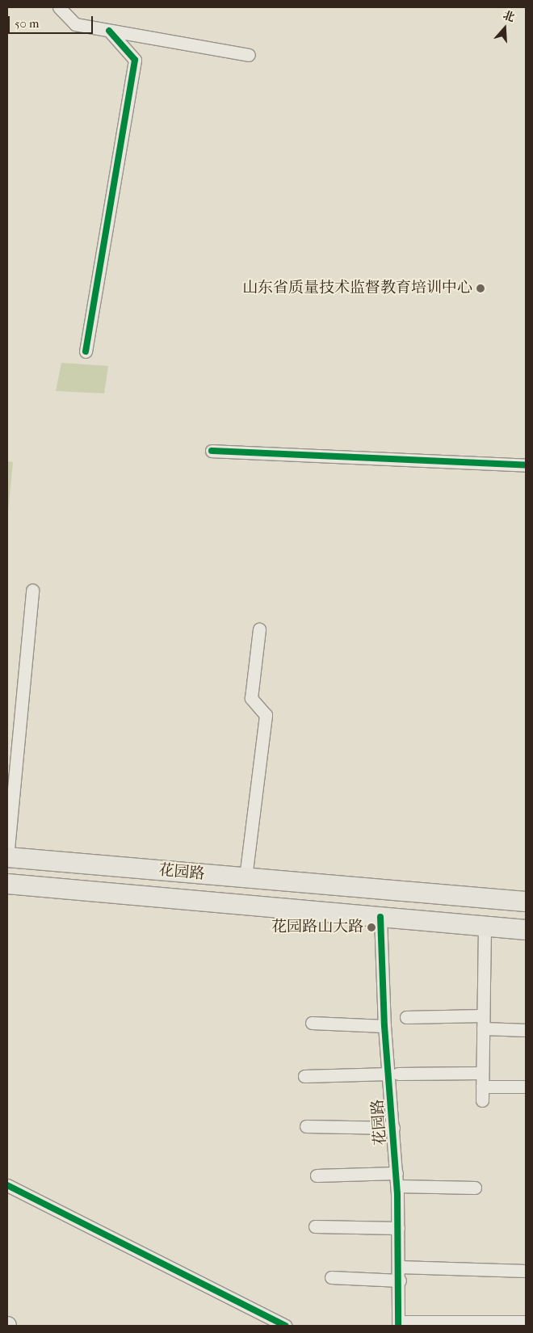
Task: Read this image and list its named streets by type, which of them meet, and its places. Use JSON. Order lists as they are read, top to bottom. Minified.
{"streets":{"main road":["花园路"]},"places":["山东省质量技术监督教育培训中心","花园路山大路"],"scale_bar":"50 m","north":"top"}
